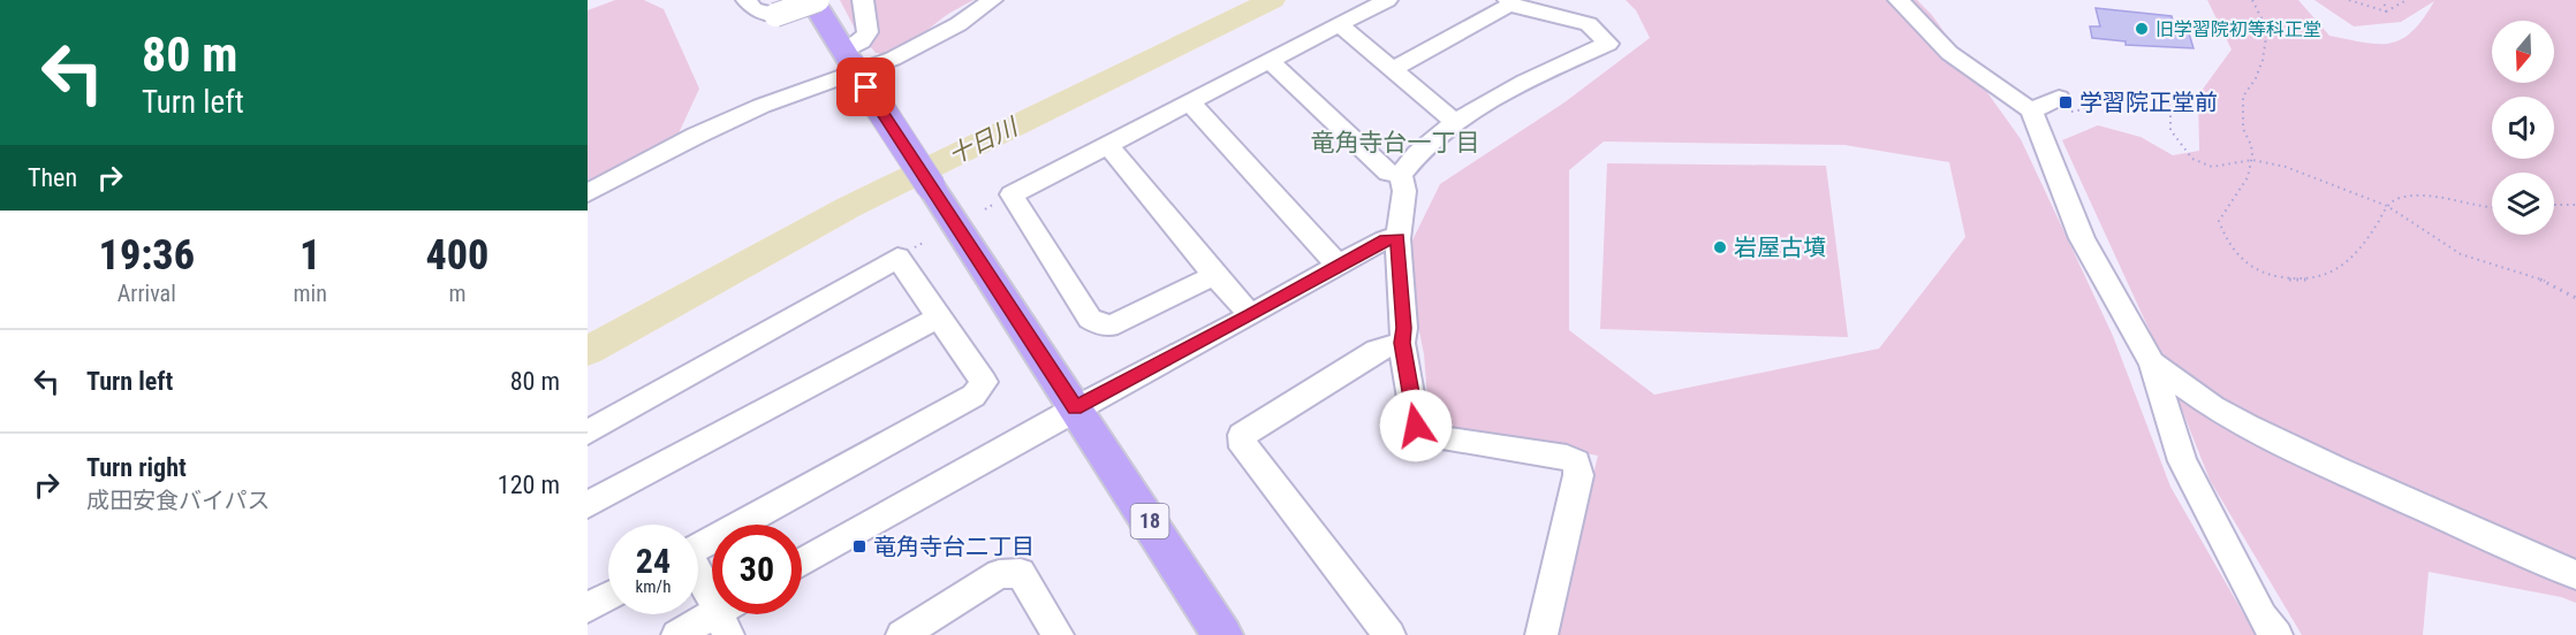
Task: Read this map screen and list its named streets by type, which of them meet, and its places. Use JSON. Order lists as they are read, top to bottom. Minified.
{"streets":{"main road":["18"]},"districts":["竜角寺台一丁目"],"water":["十日川"],"places":{"other":["旧学習院初等科正堂","岩屋古墳"],"transit":["学習院正堂前","竜角寺台二丁目"]},"north":"bottom","page":{"turn":["80 m","Turn left"],"then":"Then","eta":["19:36","Arrival","1","min","400","m"],"list":[{"name":"Turn left","value":"80 m"},{"name":"Turn right","note":"成田安食バイパス","value":"120 m"}],"speed":"24 km/h","limit":"30"}}
